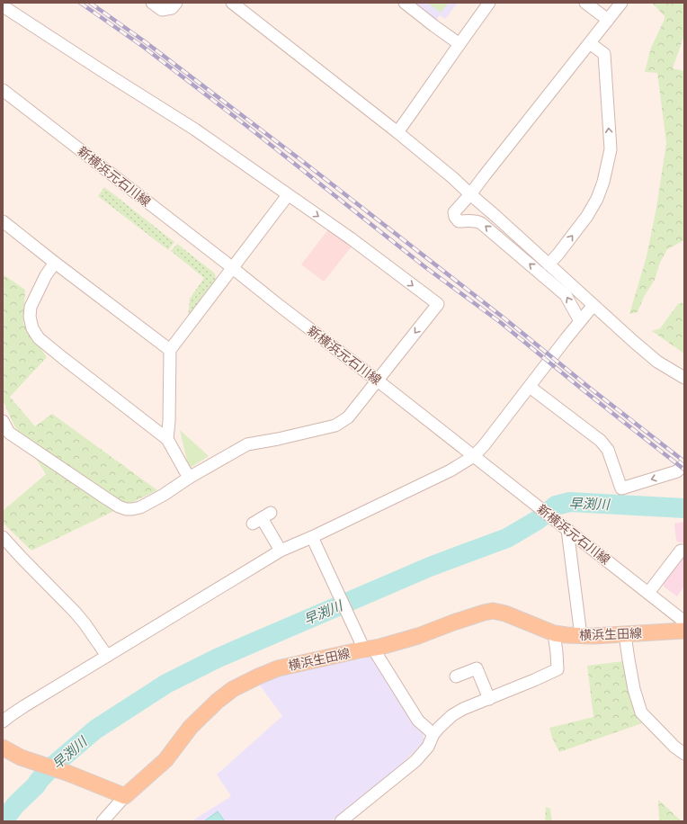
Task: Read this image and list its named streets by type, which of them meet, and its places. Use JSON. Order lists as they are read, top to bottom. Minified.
{"streets":{"main road":["横浜生田線"],"street":["新横浜元石川線"]},"water":["早渕川"]}
